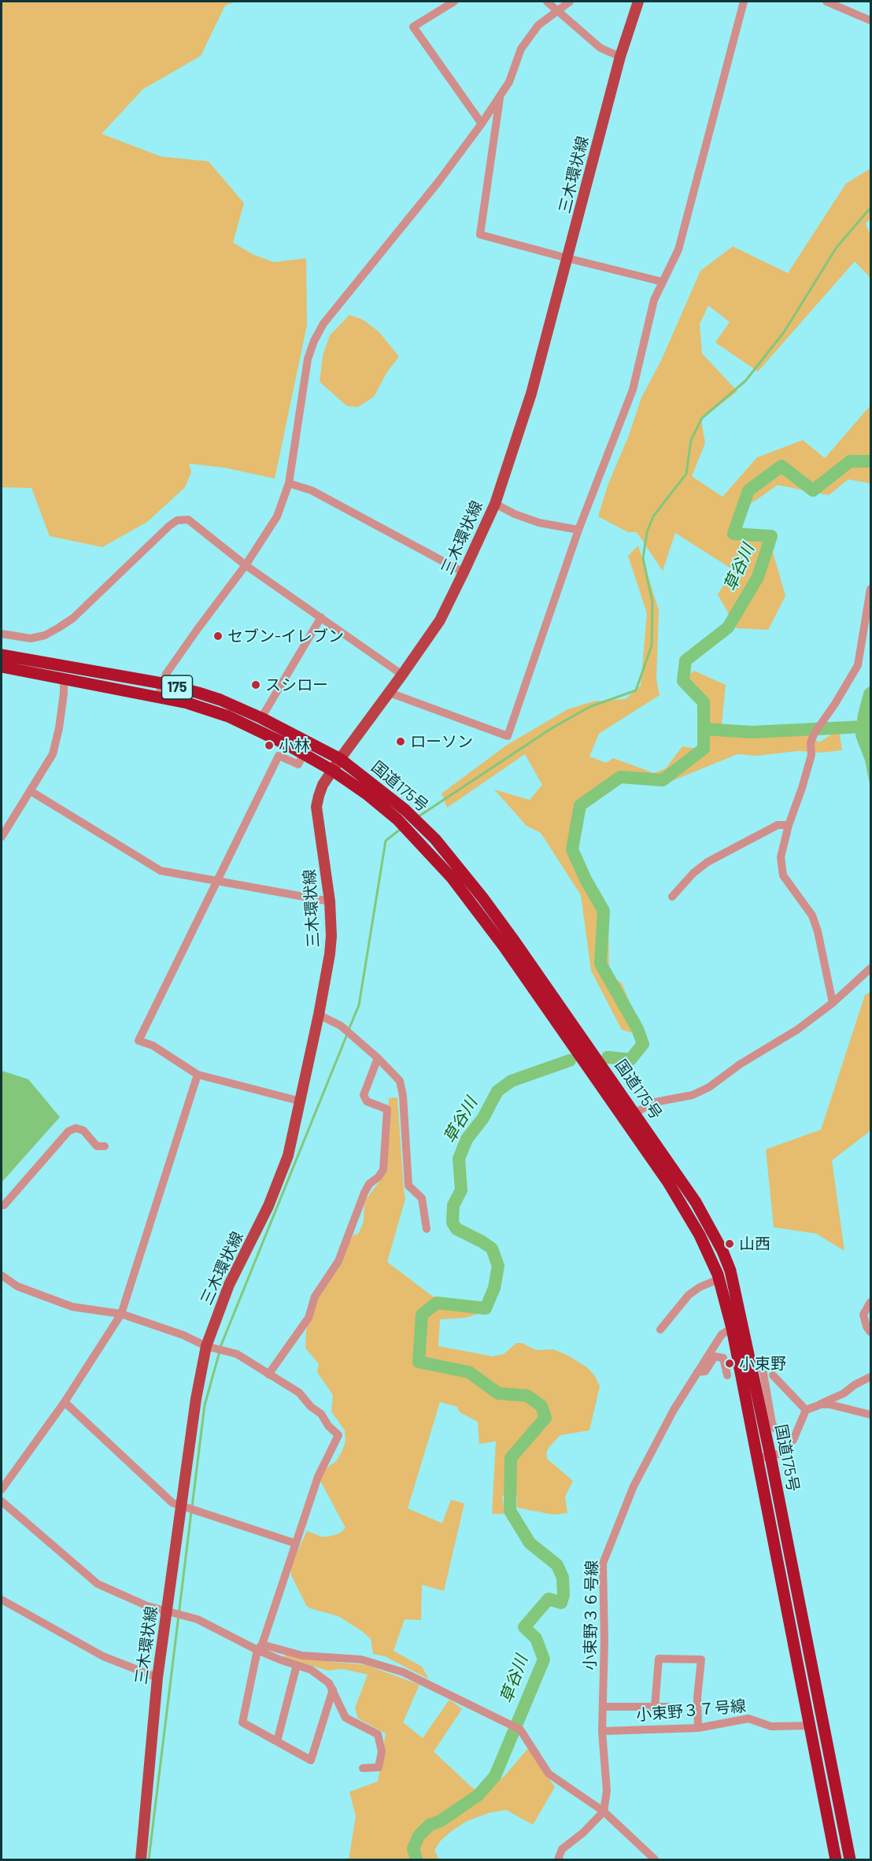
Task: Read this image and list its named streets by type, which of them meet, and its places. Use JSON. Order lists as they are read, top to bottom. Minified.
{"streets":{"highway":["175","国道175号"],"main road":["三木環状線"],"street":["小束野３６号線","小束野３７号線"]},"crossings":[["三木環状線","国道175号"],["国道175号","小束野３６号線"],["国道175号","小束野３７号線"],["小束野３６号線","小束野３７号線"]],"water":["草谷川"],"places":["セブン-イレブン","スシロー","ローソン","小林","山西","小束野"]}
